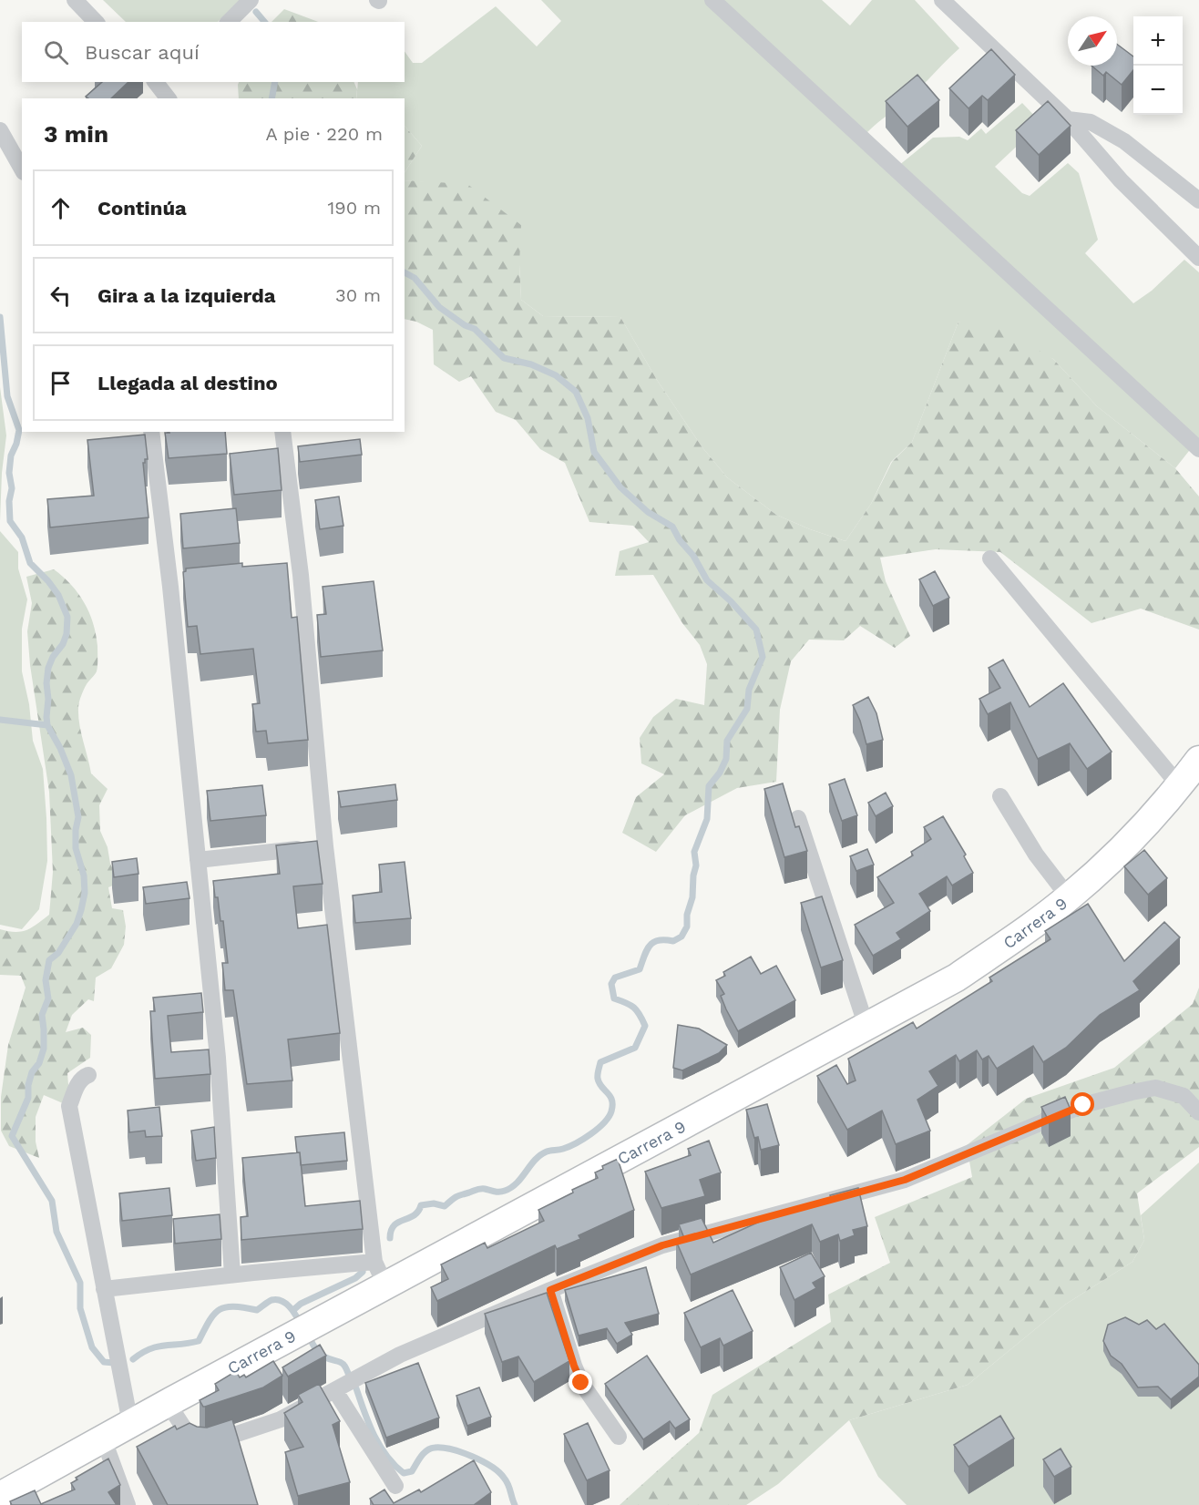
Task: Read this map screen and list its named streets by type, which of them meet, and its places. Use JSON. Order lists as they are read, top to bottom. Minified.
{"streets":{"highway":["Carrera 9"]},"north":"top right","page":{"map_buttons":["+","−"],"search":"Buscar aquí","heading":["3 min","A pie · 220 m"],"list":[["Continúa","190 m"],["Gira a la izquierda","30 m"],"Llegada al destino"]}}
